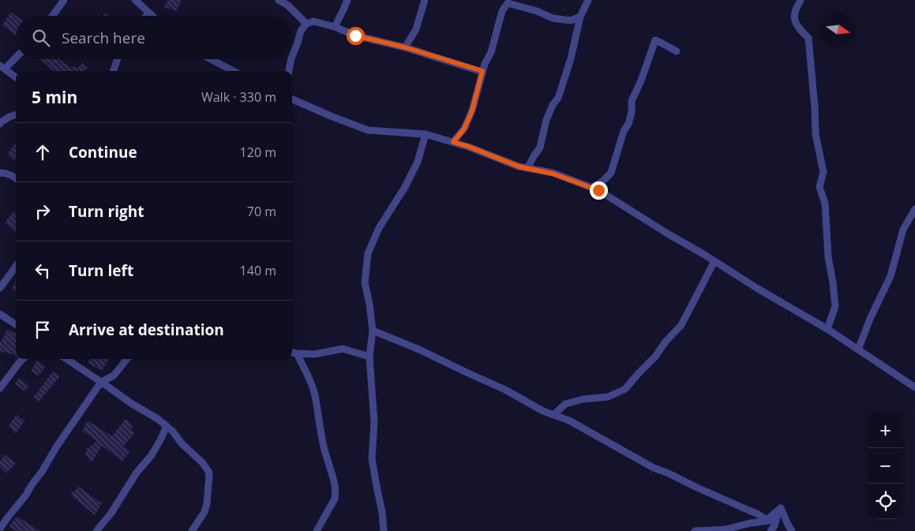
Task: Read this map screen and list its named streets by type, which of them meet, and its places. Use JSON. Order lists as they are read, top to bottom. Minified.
{"north":"right","page":{"search":"Search here","heading":["5 min","Walk · 330 m"],"list":[["Continue","120 m"],["Turn right","70 m"],["Turn left","140 m"],"Arrive at destination"],"map_buttons":["+","−"]}}
